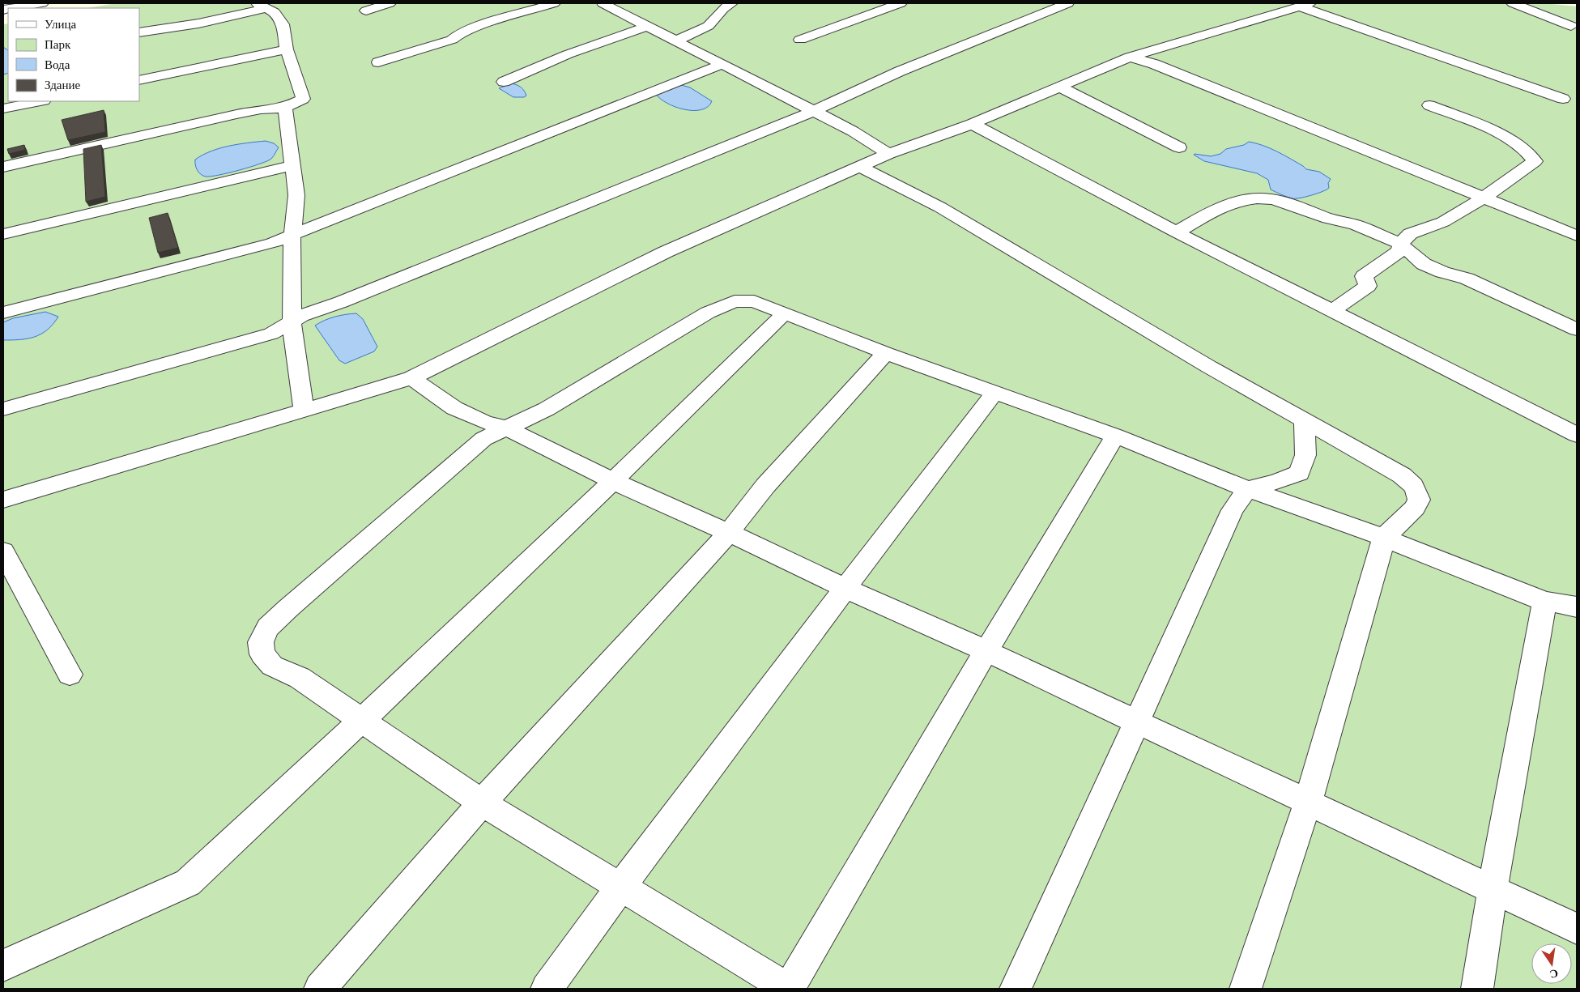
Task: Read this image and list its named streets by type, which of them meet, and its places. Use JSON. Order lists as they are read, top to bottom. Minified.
{"legend":["Улица","Парк","Вода","Здание"],"north":"bottom"}
